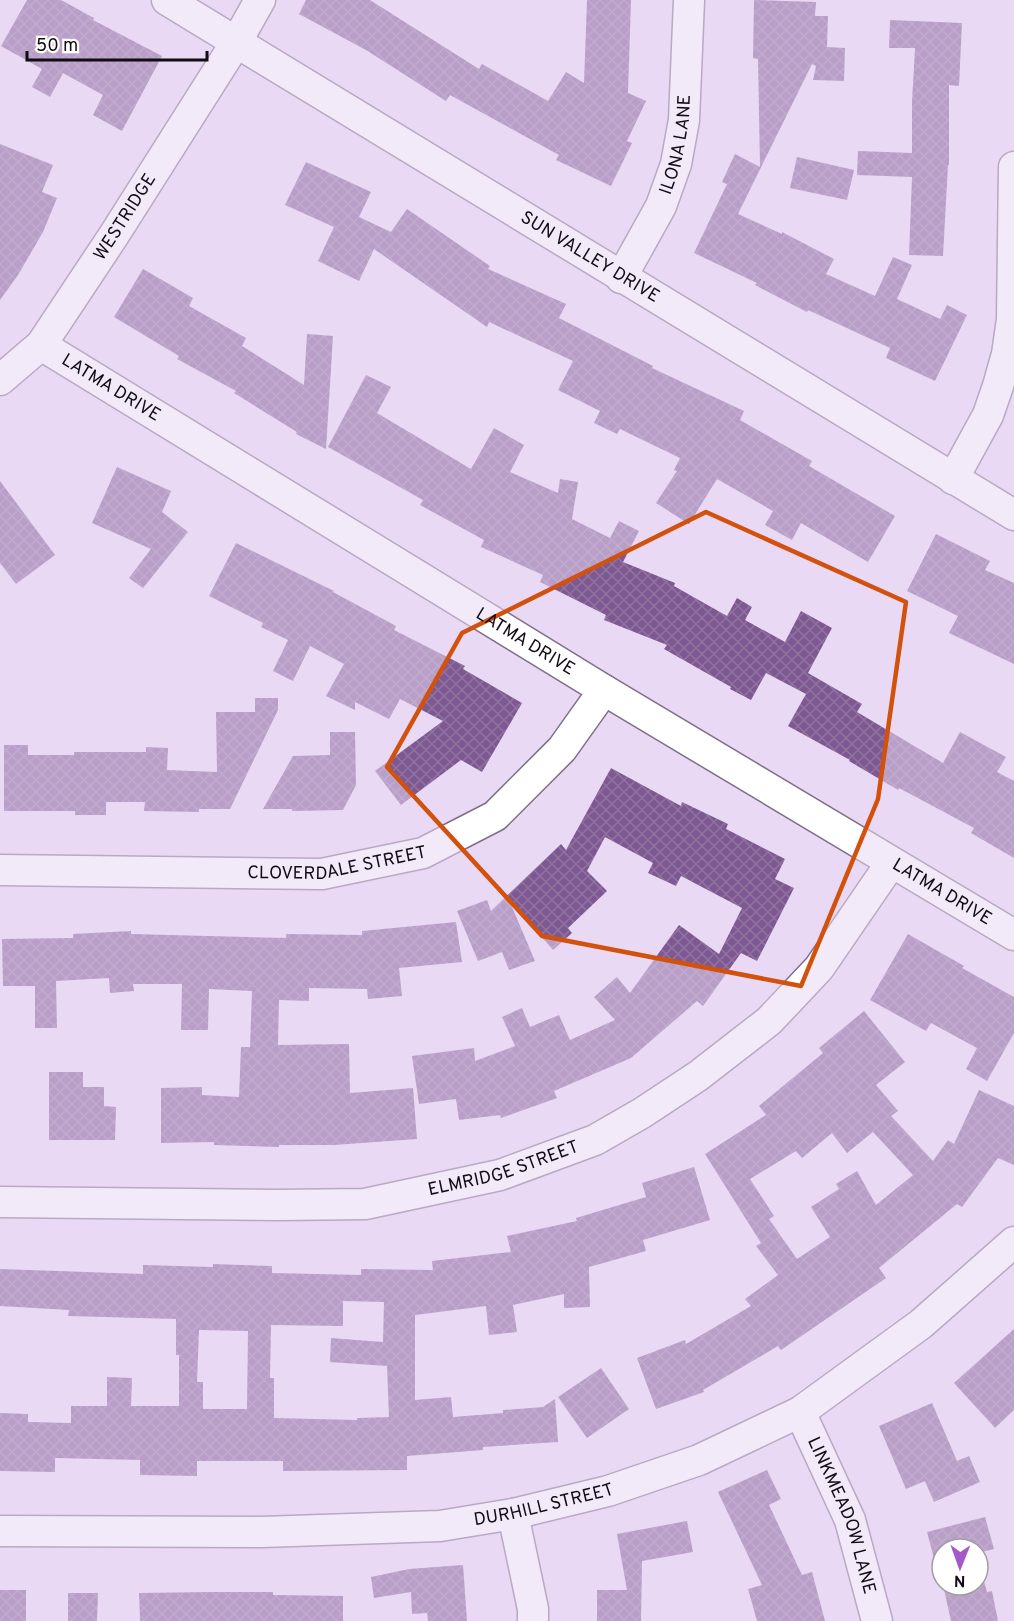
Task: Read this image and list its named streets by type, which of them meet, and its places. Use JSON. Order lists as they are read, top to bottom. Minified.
{"streets":{"street":["ILONA LANE","WESTRIDGE","SUN VALLEY DRIVE","LATMA DRIVE","CLOVERDALE STREET","ELMRIDGE STREET","DURHILL STREET","LINKMEADOW LANE"]},"crossings":[["ILONA LANE","SUN VALLEY DRIVE"],["WESTRIDGE","SUN VALLEY DRIVE"],["WESTRIDGE","LATMA DRIVE"],["LATMA DRIVE","CLOVERDALE STREET"],["LATMA DRIVE","ELMRIDGE STREET"],["DURHILL STREET","LINKMEADOW LANE"]],"scale_bar":"50 m","north":"bottom"}
